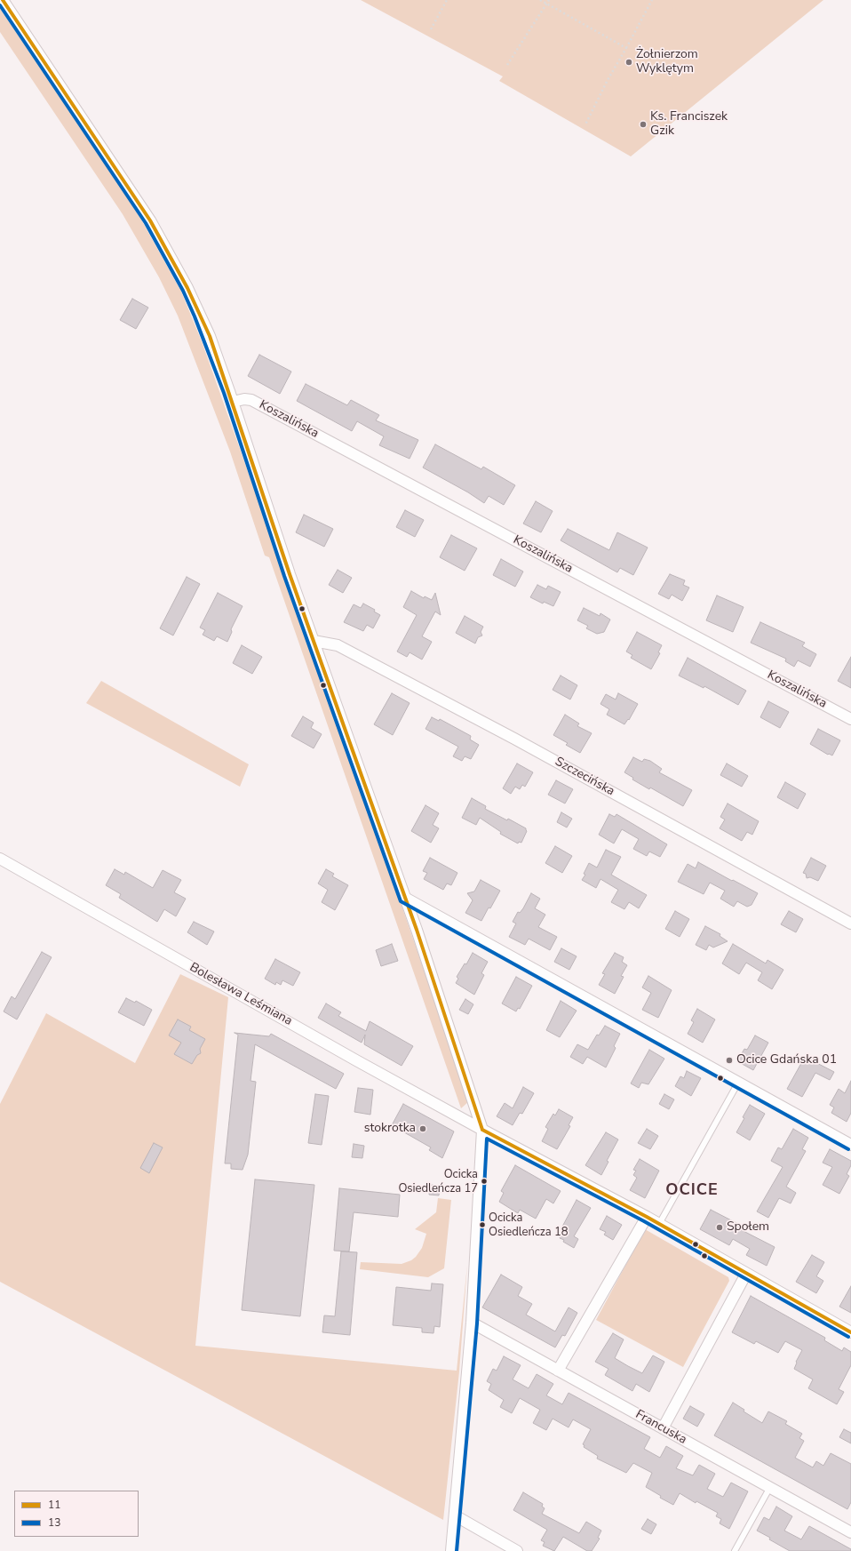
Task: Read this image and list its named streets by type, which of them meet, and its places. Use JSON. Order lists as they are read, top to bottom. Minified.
{"streets":{"street":["Koszalińska","Szczecińska","Bolesława Leśmiana","Francuska"]},"districts":["OCICE"],"places":["Żołnierzom Wyklętym","Ks. Franciszek Gzik","Ocice Gdańska 01","stokrotka","Ocicka Osiedleńcza 17","Ocicka Osiedleńcza 18","Społem"],"lines":["transit line 11","transit line 13"],"legend":["11","13"]}
